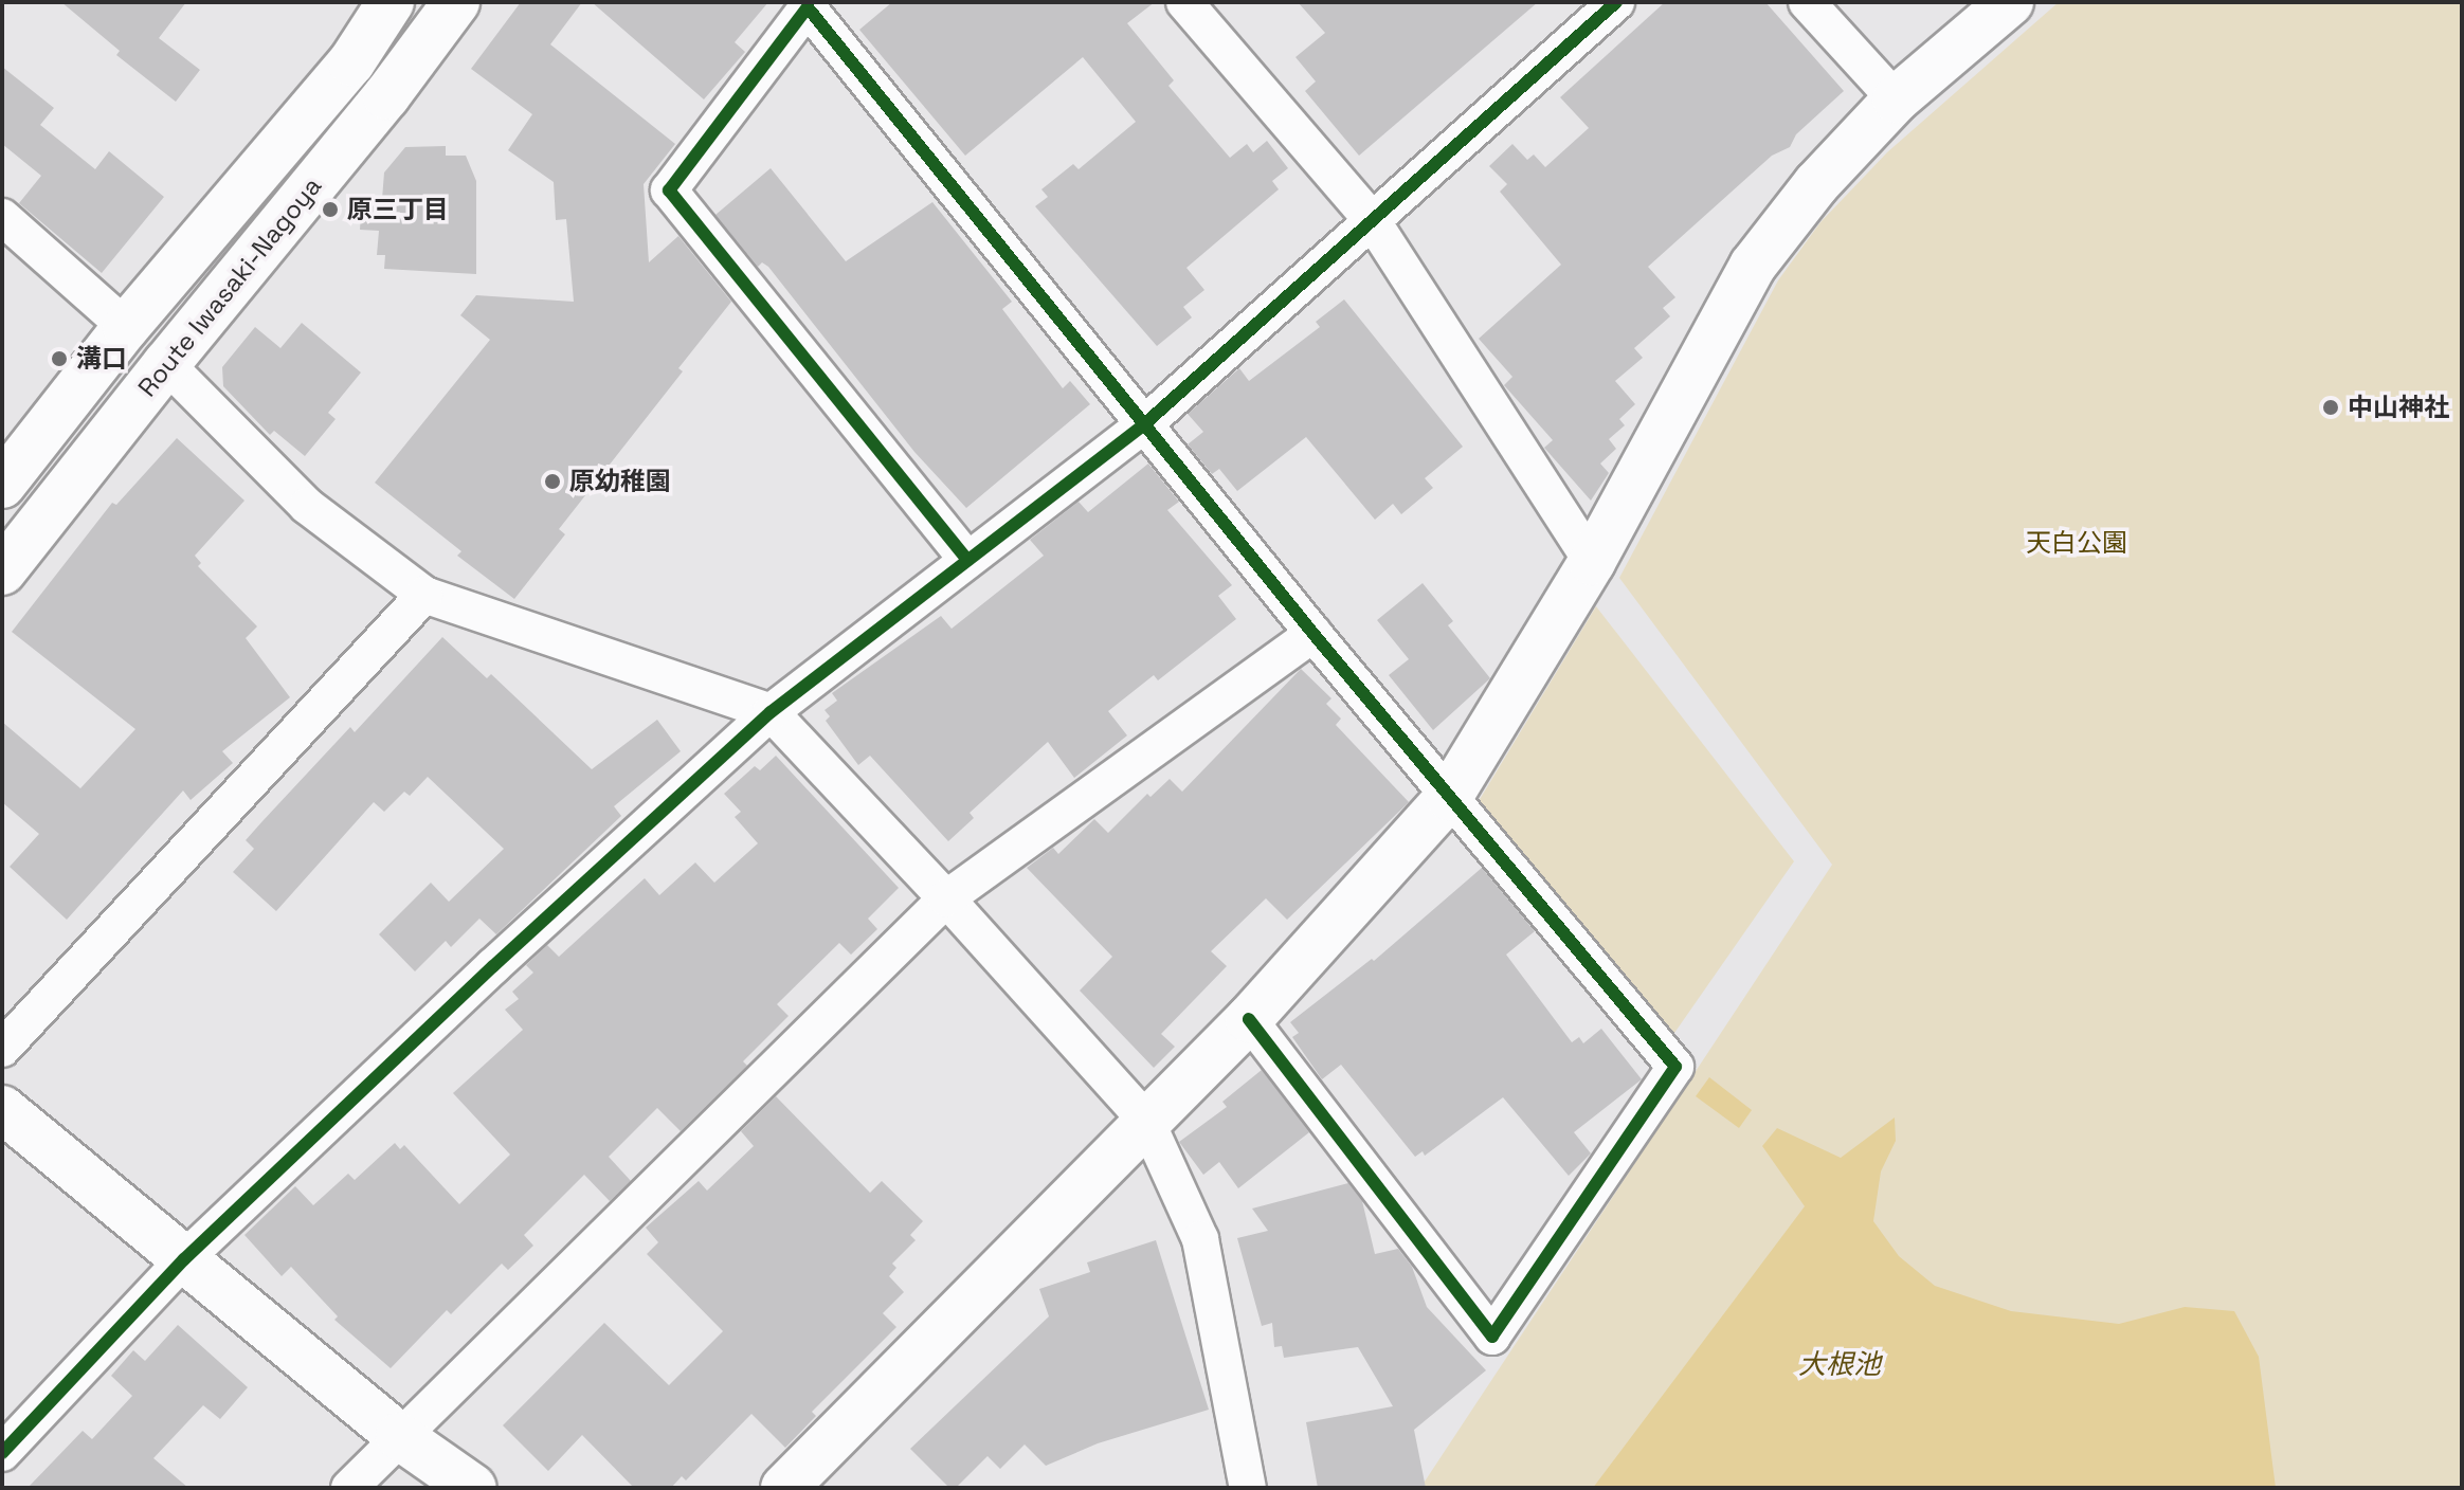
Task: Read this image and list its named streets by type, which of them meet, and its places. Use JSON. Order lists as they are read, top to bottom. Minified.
{"streets":{"street":["Route Iwasaki-Nagoya"]},"water":["大根池"],"parks":["天白公園"],"places":["原三丁目","溝口","中山神社","原幼稚園"]}
